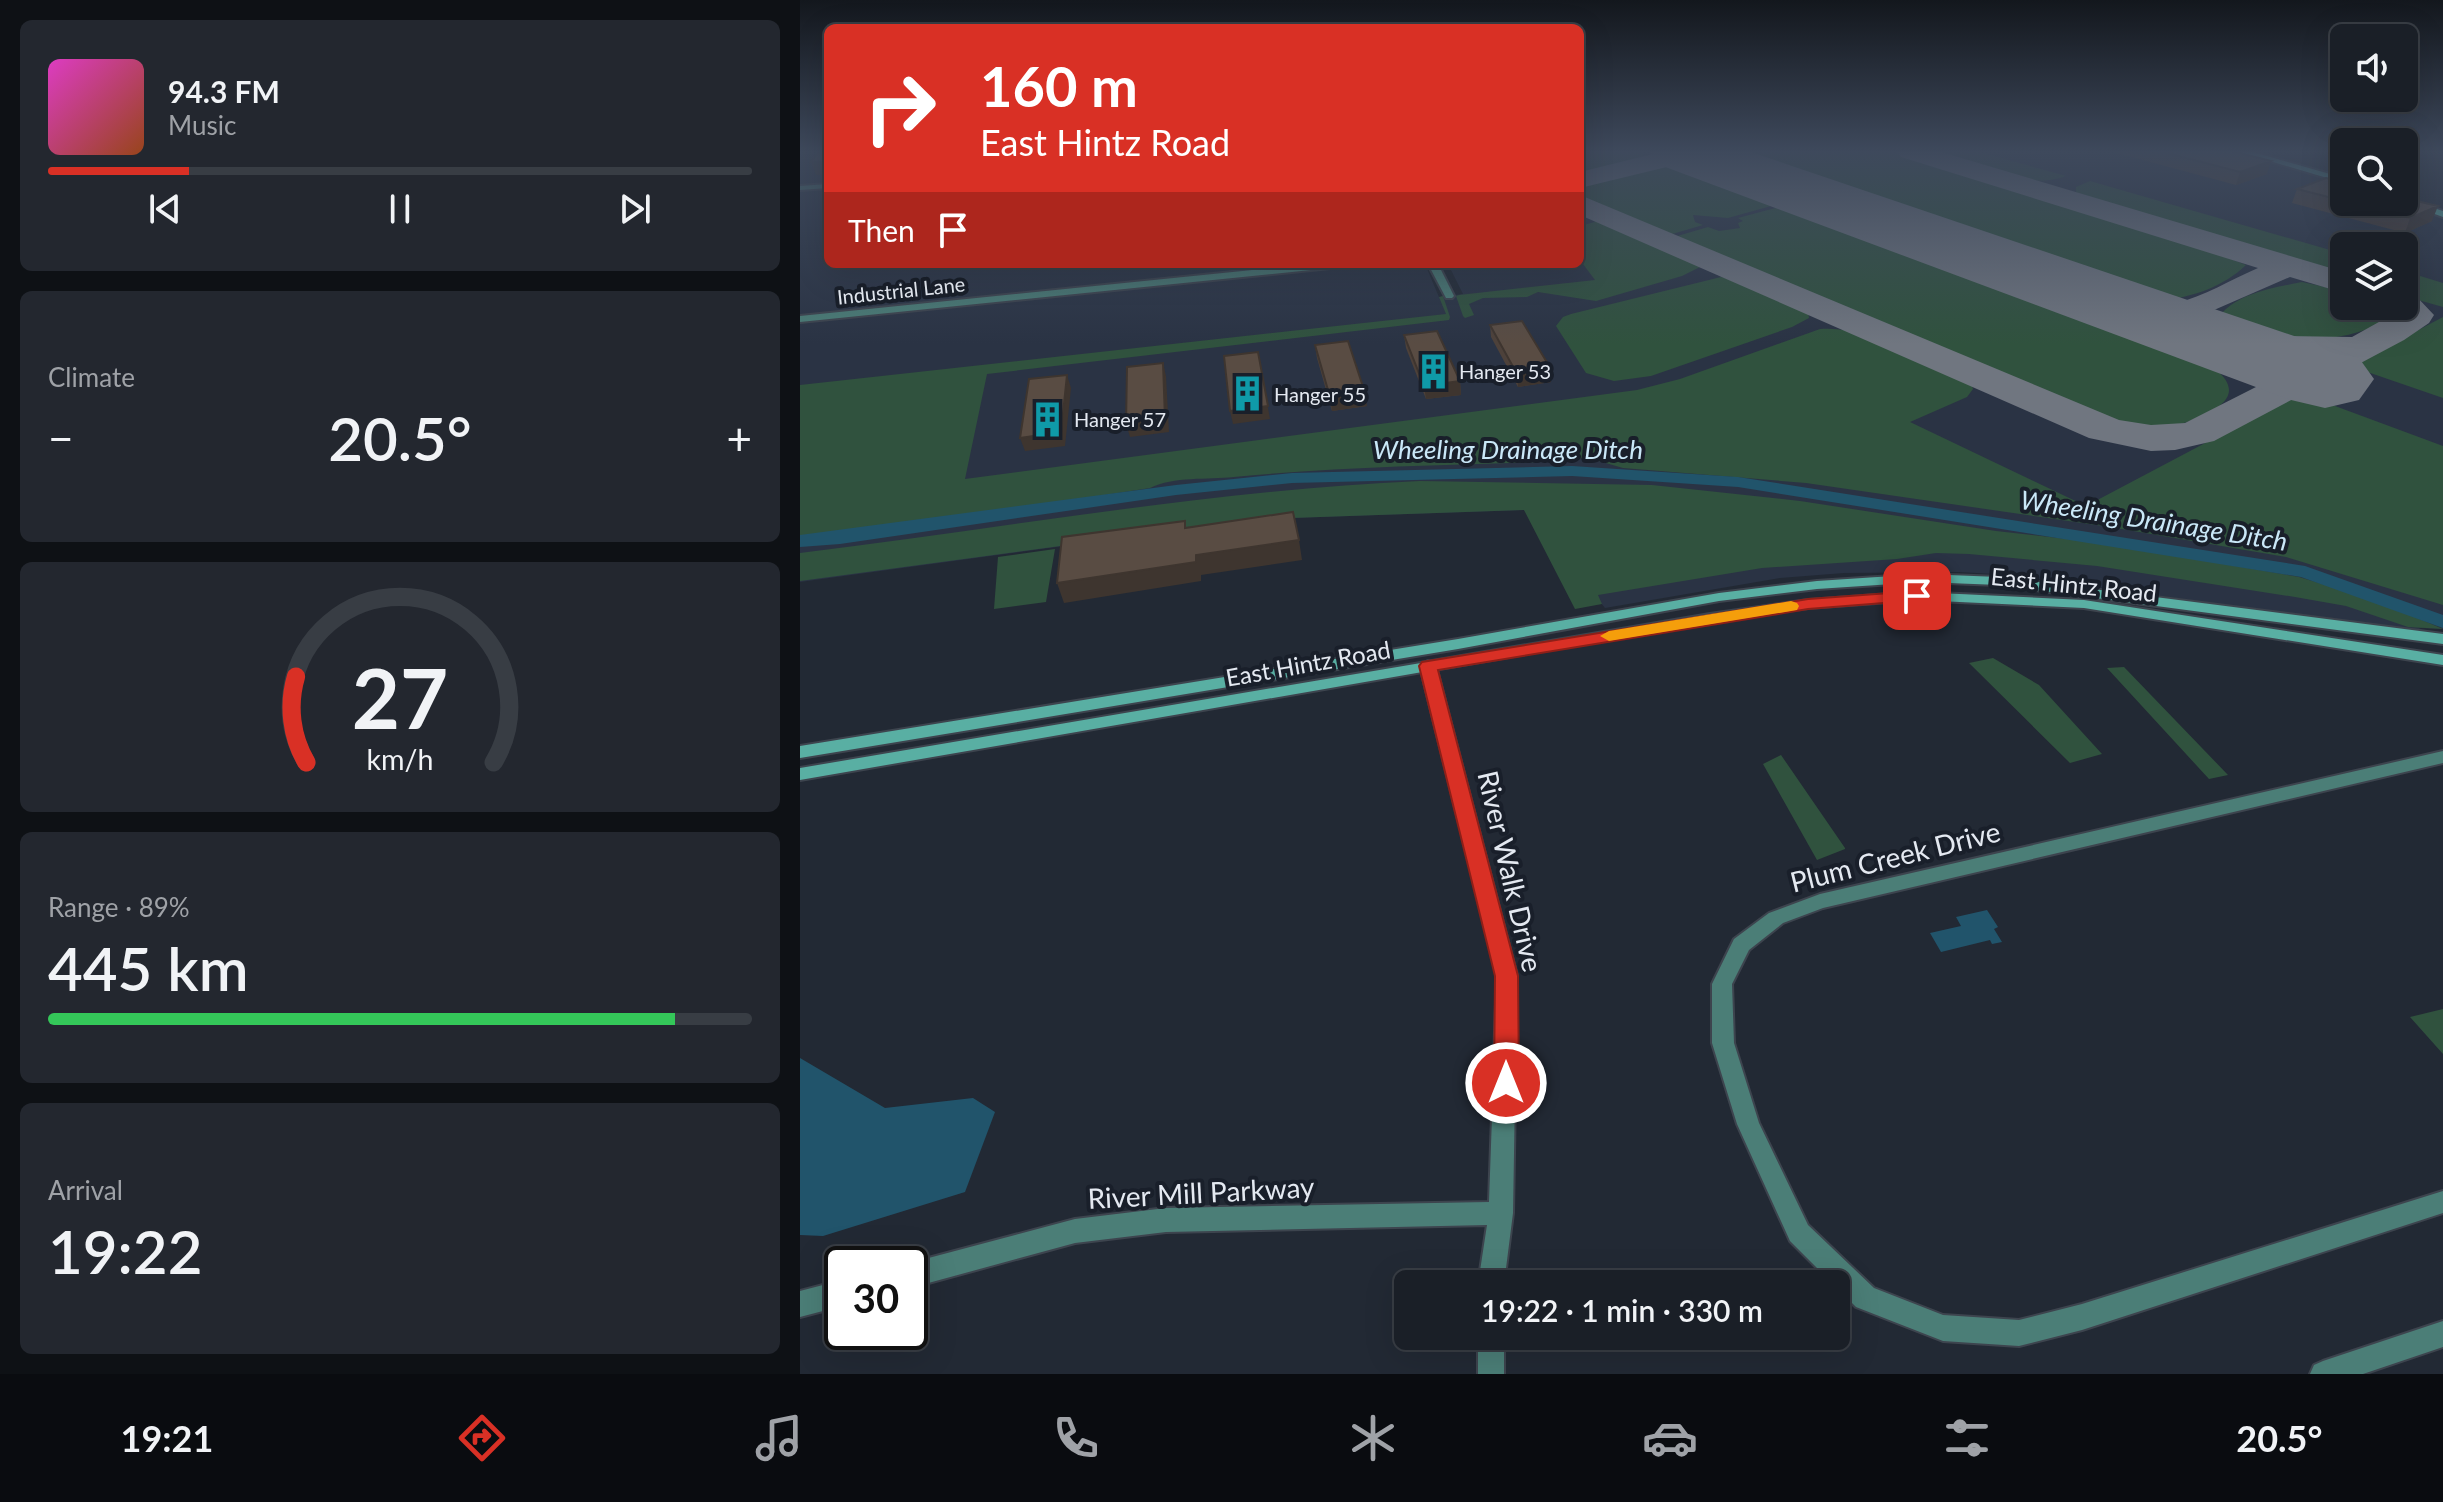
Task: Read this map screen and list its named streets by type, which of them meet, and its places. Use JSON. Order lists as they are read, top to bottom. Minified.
{"streets":{"main road":["East Hintz Road"],"street":["Industrial Lane","Plum Creek Drive","River Walk Drive","River Mill Parkway"]},"crossings":[["East Hintz Road","River Walk Drive"],["River Walk Drive","River Mill Parkway"]],"water":["Wheeling Drainage Ditch"],"places":{"building":["Hanger 53","Hanger 55","Hanger 57"]},"page":{"turn":["160 m","East Hintz Road"],"song":["94.3 FM","Music"],"then":"Then","tile":["Climate",["Range · 89%","445 km"],["Arrival","19:22"]],"heat":["−","20.5°","+"],"limit":"30","trip":"19:22 · 1 min · 330 m","tabs":["19:21","20.5°"],"gauge":["27","km/h"]}}
